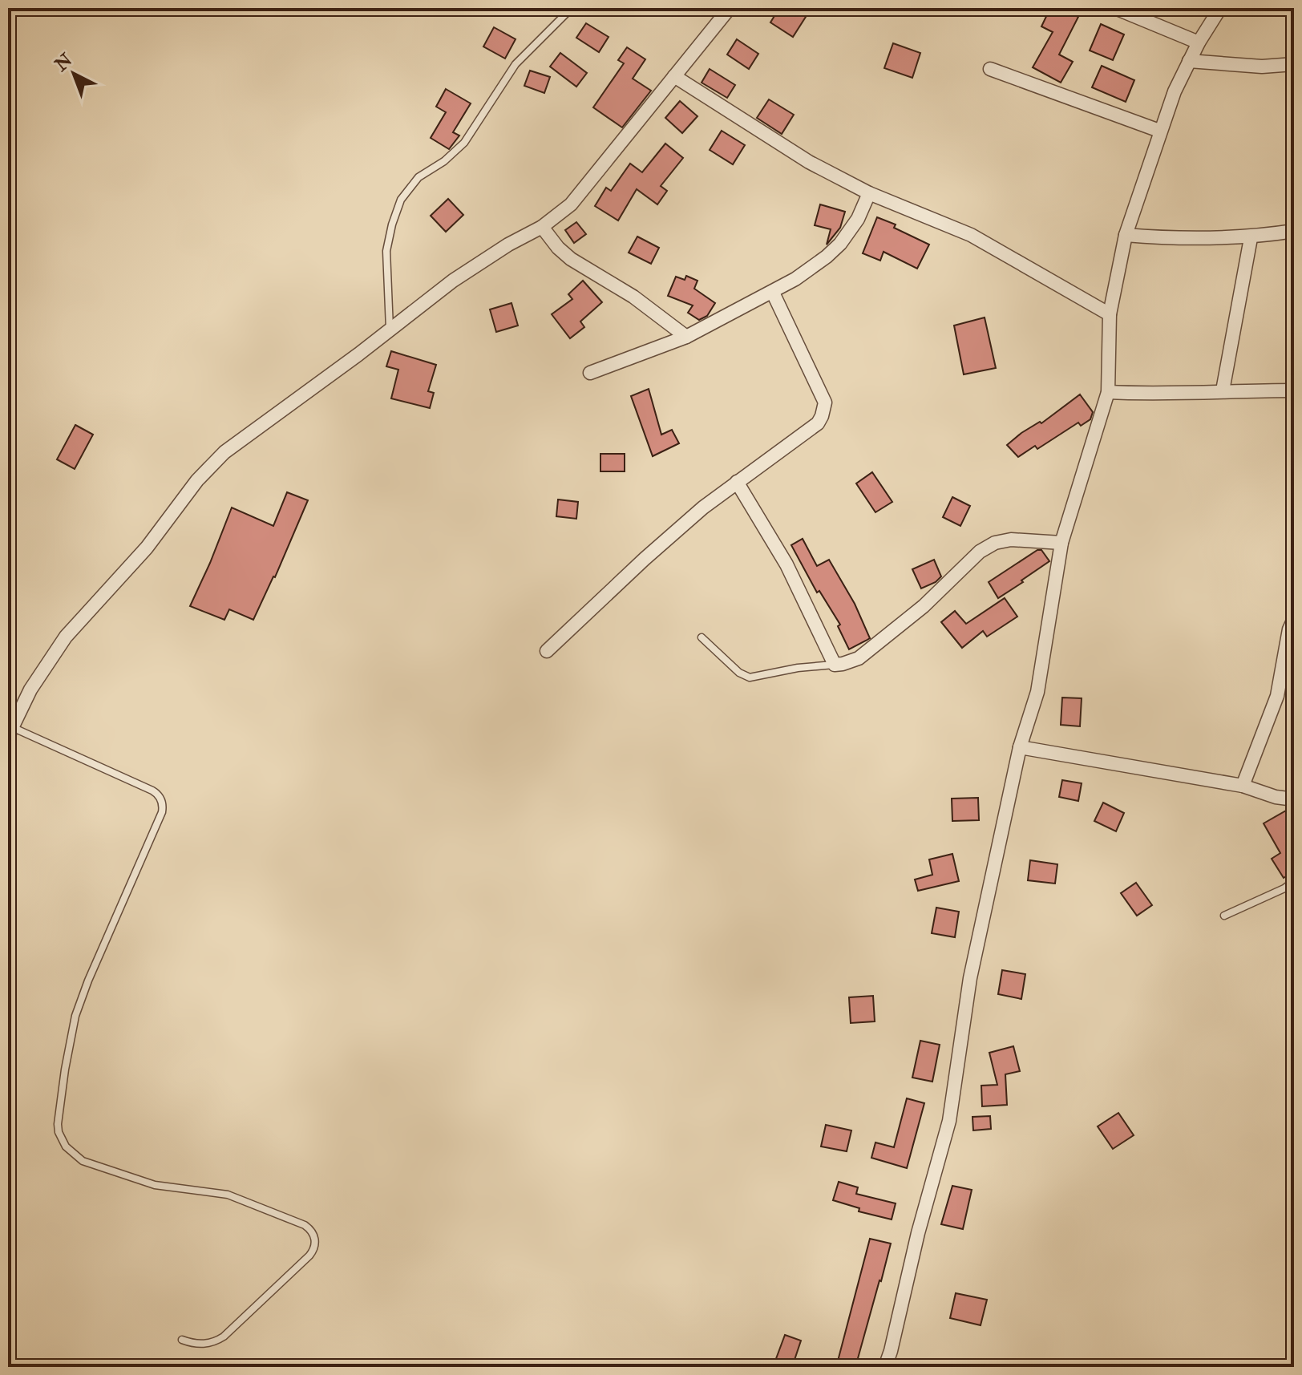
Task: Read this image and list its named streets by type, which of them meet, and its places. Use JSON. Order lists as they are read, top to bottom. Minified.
{"north":"top left"}
